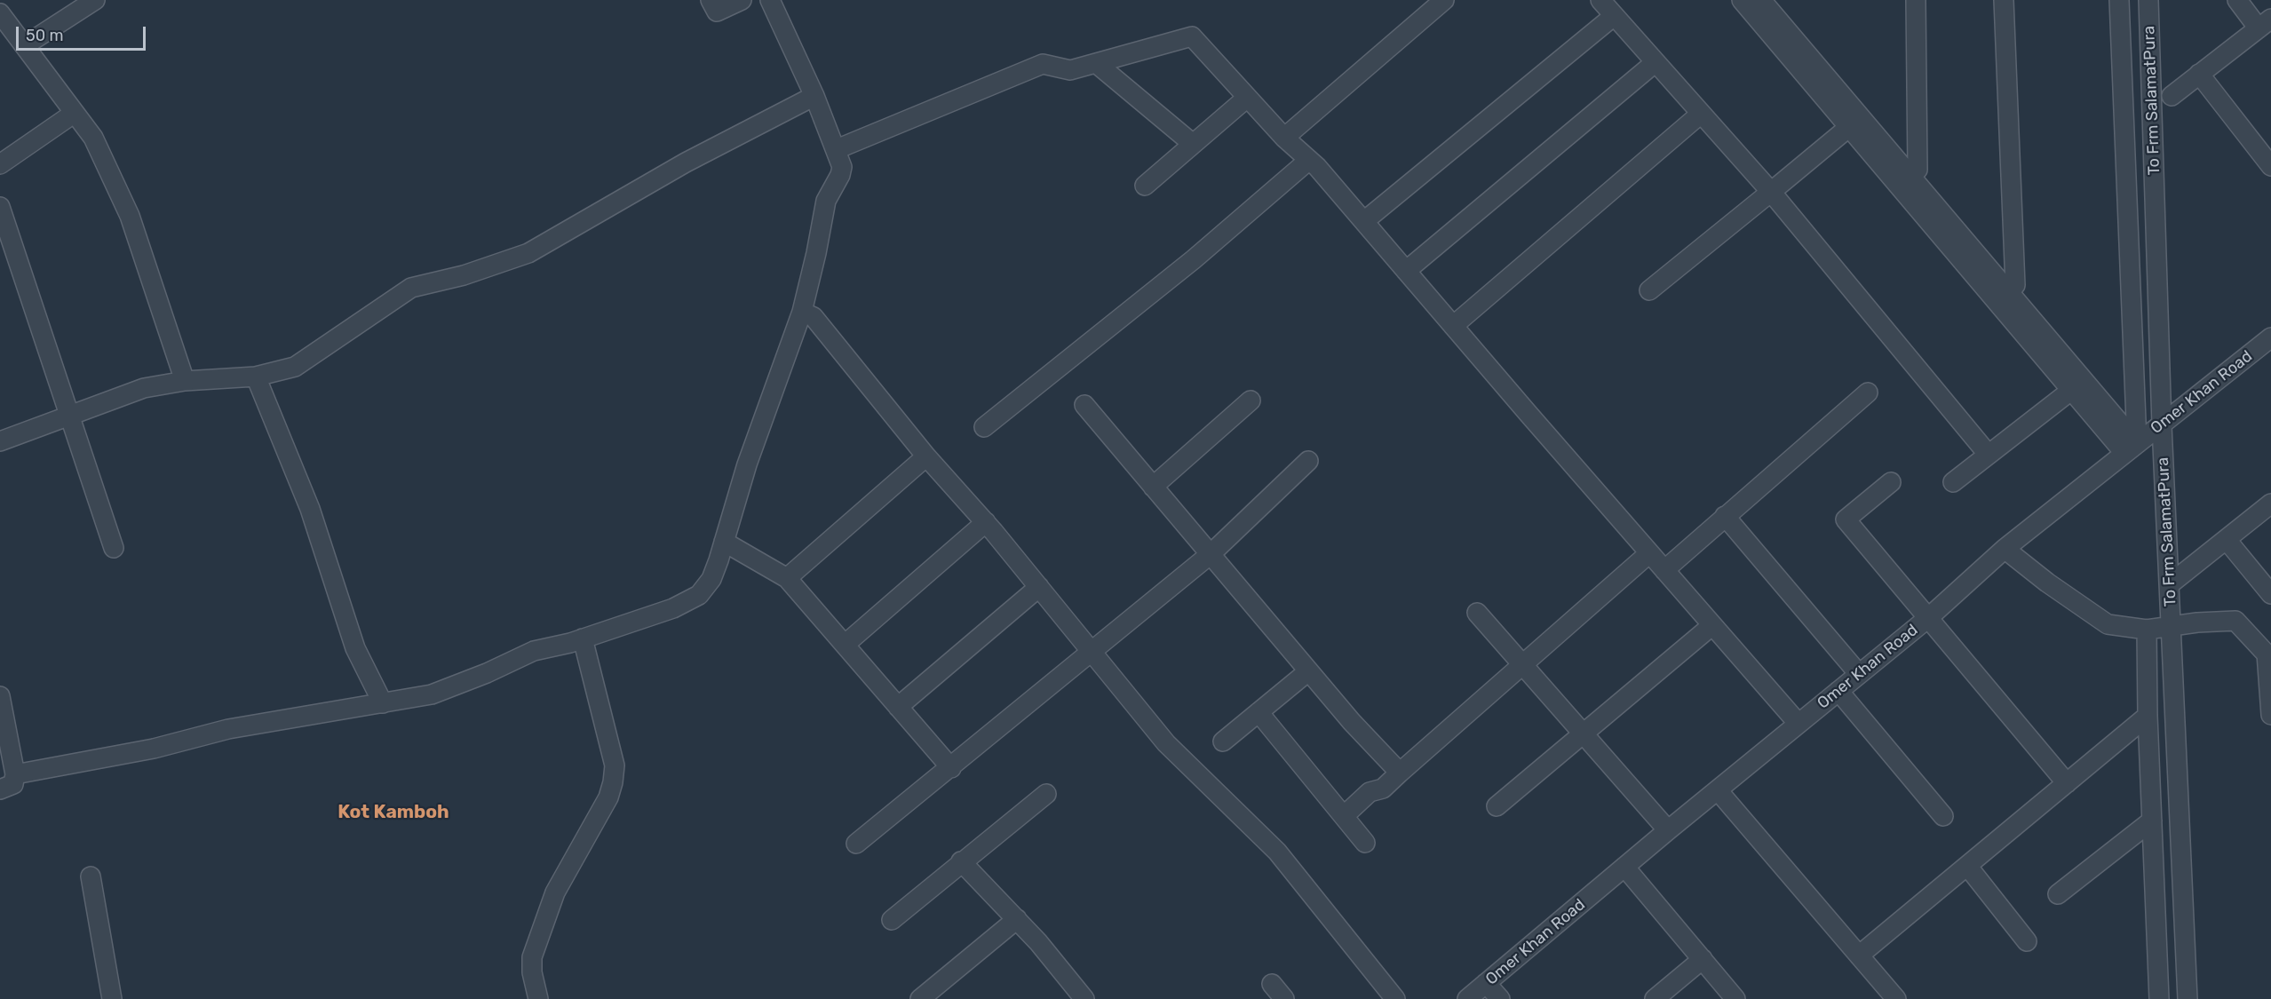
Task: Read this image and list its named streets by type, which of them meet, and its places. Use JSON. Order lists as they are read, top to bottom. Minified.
{"streets":{"street":["To Frm SalamatPura","Omer Khan Road"]},"crossings":[["To Frm SalamatPura","Omer Khan Road"]],"districts":["Kot Kamboh"],"scale_bar":"50 m"}
